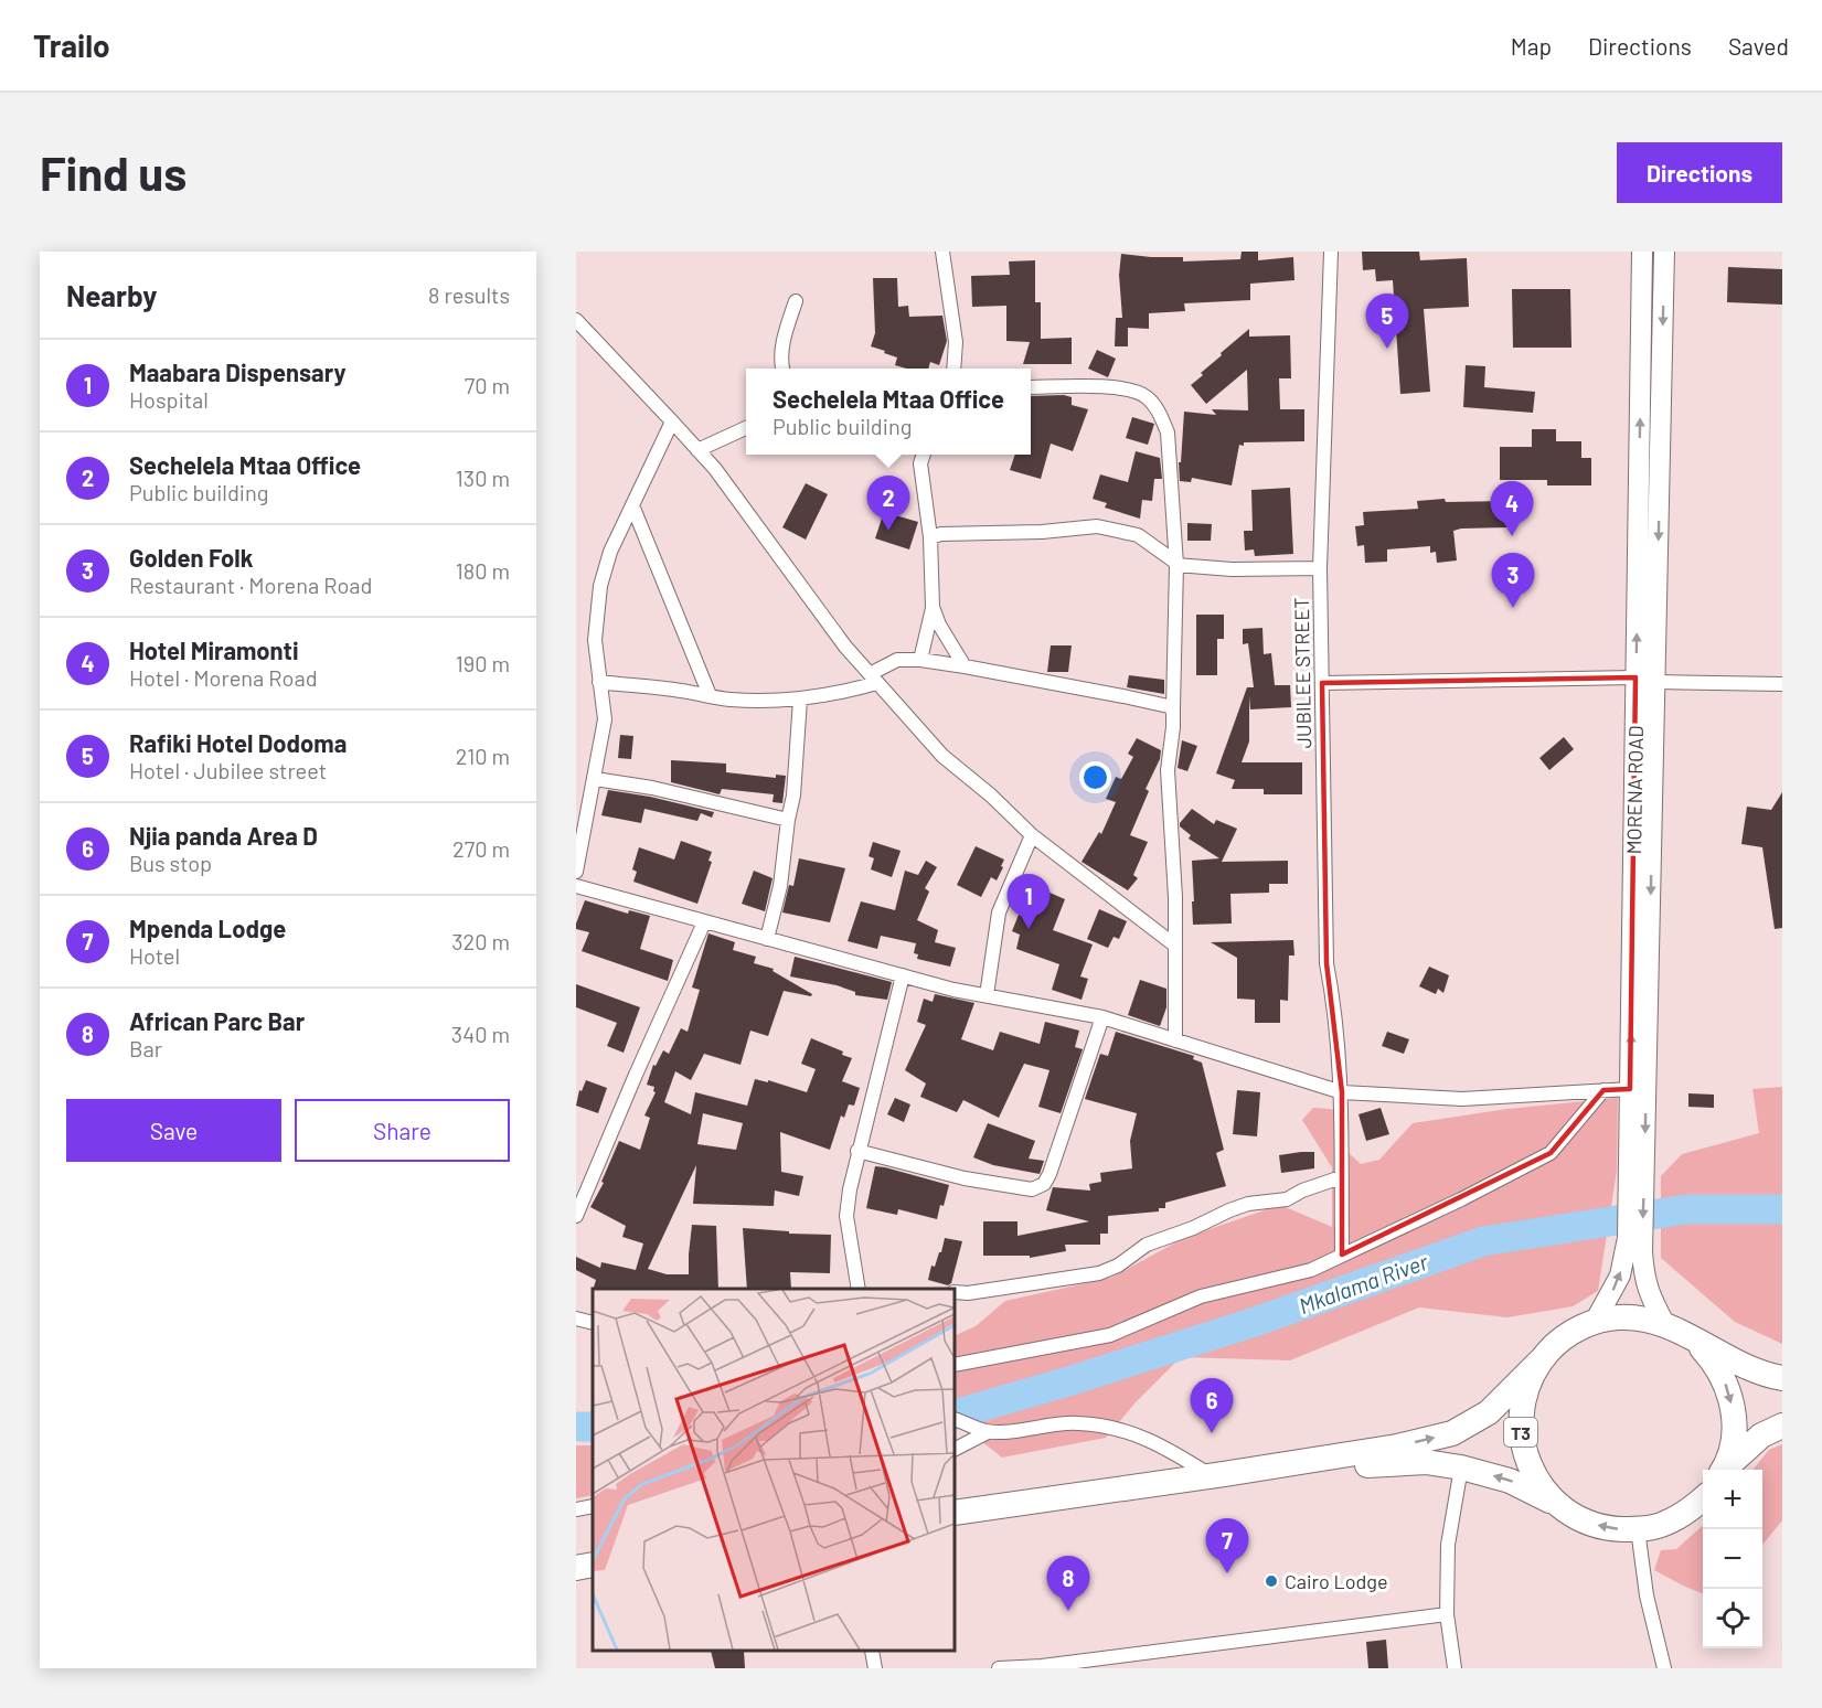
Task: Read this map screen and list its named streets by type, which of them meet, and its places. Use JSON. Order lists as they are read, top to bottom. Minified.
{"streets":{"highway":["T3"],"main road":["MORENA ROAD"],"street":["JUBILEE STREET"]},"crossings":[["MORENA ROAD","T3"]],"water":["Mkalama River"],"places":["Cairo Lodge"],"page":{"header":"Trailo","nav":["Map","Directions","Saved"],"buttons":["Directions",["Save","Share"]],"title":"Find us","heading":["Nearby","8 results"],"pins":["5","2","4","3","1","6","7","8"],"list":[{"mark":"1","name":"Maabara Dispensary","note":"Hospital","value":"70 m"},{"mark":"2","name":"Sechelela Mtaa Office","note":"Public building","value":"130 m"},{"mark":"3","name":"Golden Folk","note":"Restaurant · Morena Road","value":"180 m"},{"mark":"4","name":"Hotel Miramonti","note":"Hotel · Morena Road","value":"190 m"},{"mark":"5","name":"Rafiki Hotel Dodoma","note":"Hotel · Jubilee street","value":"210 m"},{"mark":"6","name":"Njia panda Area D","note":"Bus stop","value":"270 m"},{"mark":"7","name":"Mpenda Lodge","note":"Hotel","value":"320 m"},{"mark":"8","name":"African Parc Bar","note":"Bar","value":"340 m"}],"popup":["Sechelela Mtaa Office","Public building"],"map_buttons":["+","−"]}}
